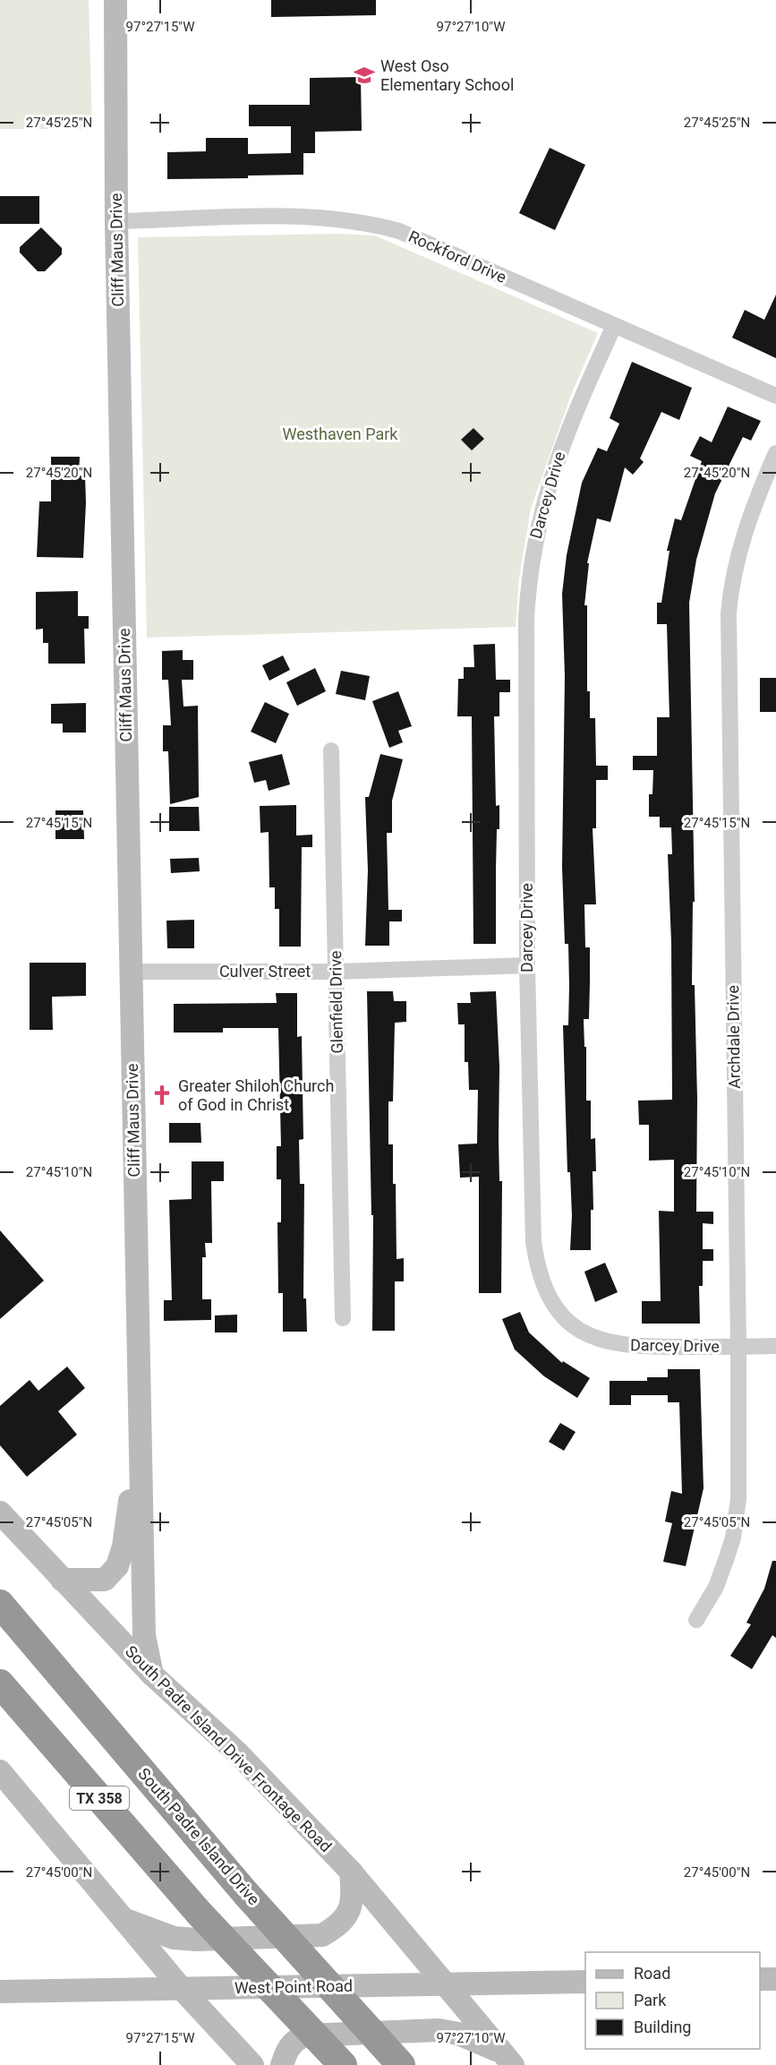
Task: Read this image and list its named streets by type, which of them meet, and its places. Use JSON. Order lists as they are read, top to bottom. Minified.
{"streets":{"highway":["TX 358","South Padre Island Drive"],"street":["Cliff Maus Drive","Rockford Drive","Darcey Drive","Culver Street","Glenfield Drive","Archdale Drive","South Padre Island Drive Frontage Road","West Point Road"]},"crossings":[["Cliff Maus Drive","Rockford Drive"],["Cliff Maus Drive","Culver Street"],["Cliff Maus Drive","South Padre Island Drive Frontage Road"],["Rockford Drive","Darcey Drive"],["Darcey Drive","Culver Street"],["Darcey Drive","Archdale Drive"],["Culver Street","Glenfield Drive"],["South Padre Island Drive Frontage Road","West Point Road"]],"parks":["Westhaven Park"],"places":{"school or university":["West Oso Elementary School"],"church":["Greater Shiloh Church of God in Christ"]},"legend":["Road","Park","Building"],"coordinates":["97°27'15\"W","97°27'10\"W","27°45'25\"N","27°45'20\"N","27°45'15\"N","27°45'10\"N","27°45'05\"N","27°45'00\"N"]}
